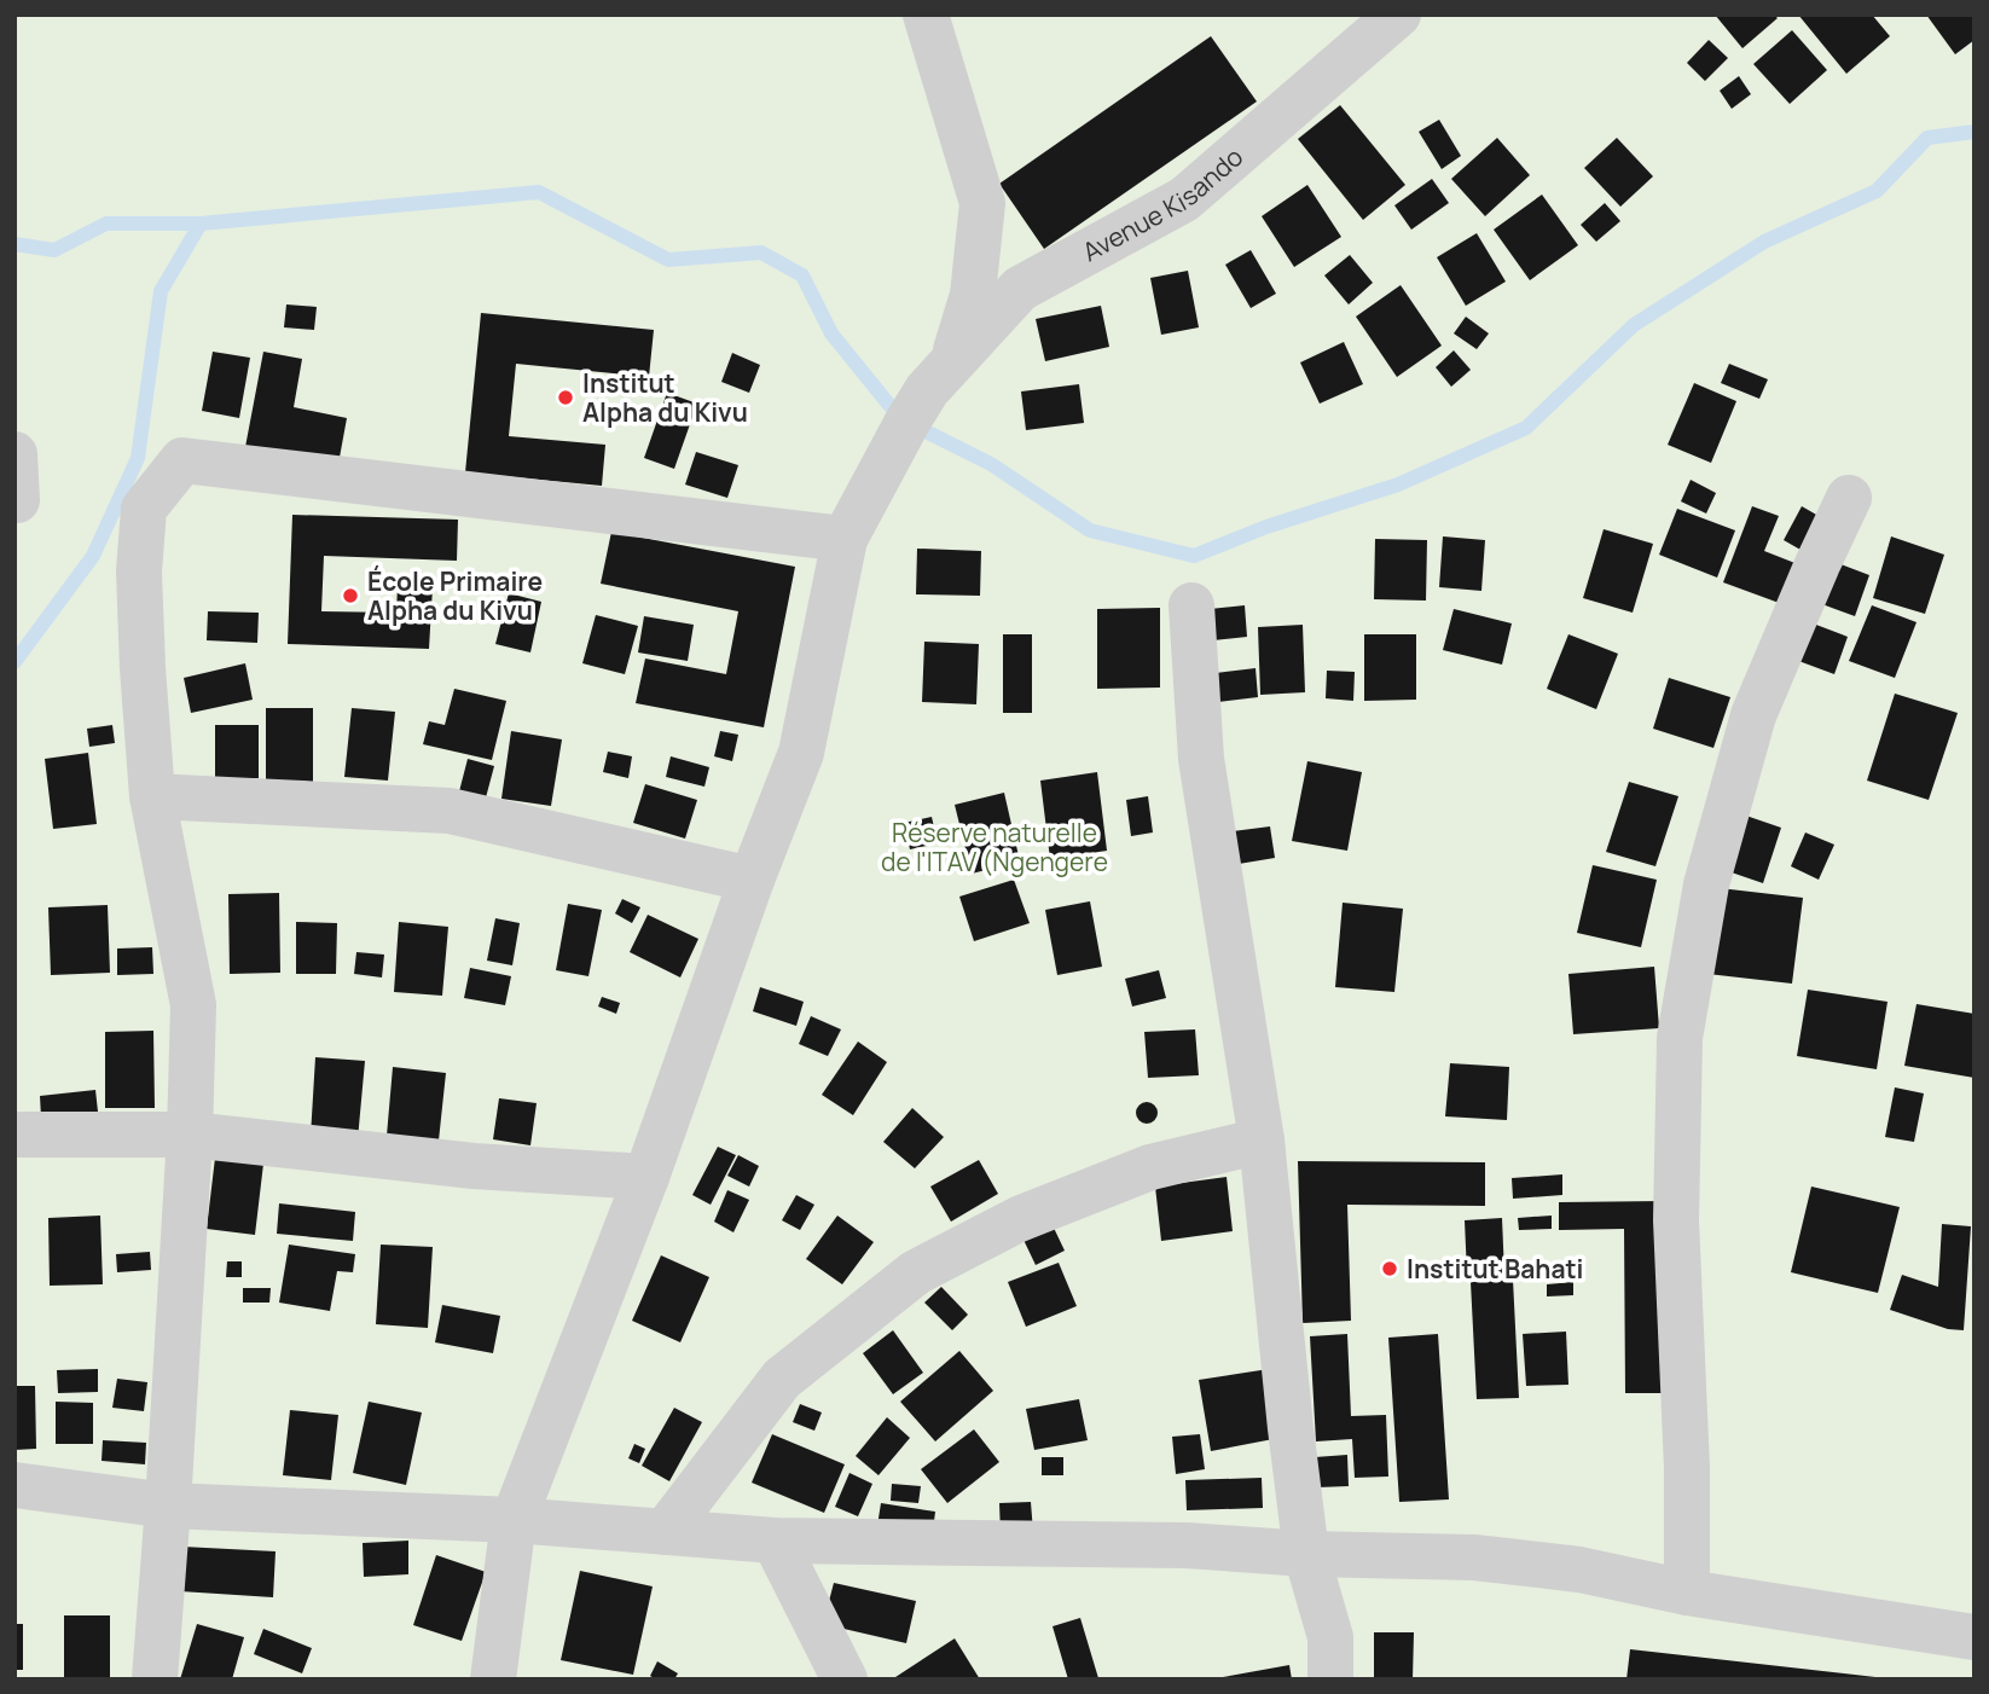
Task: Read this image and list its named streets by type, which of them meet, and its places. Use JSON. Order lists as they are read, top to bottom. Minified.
{"streets":{"street":["Avenue Kisando"]},"parks":["Réserve naturelle de l'ITAV (Ngengere"],"places":["Institut Alpha du Kivu","École Primaire Alpha du Kivu","Institut Bahati"]}
